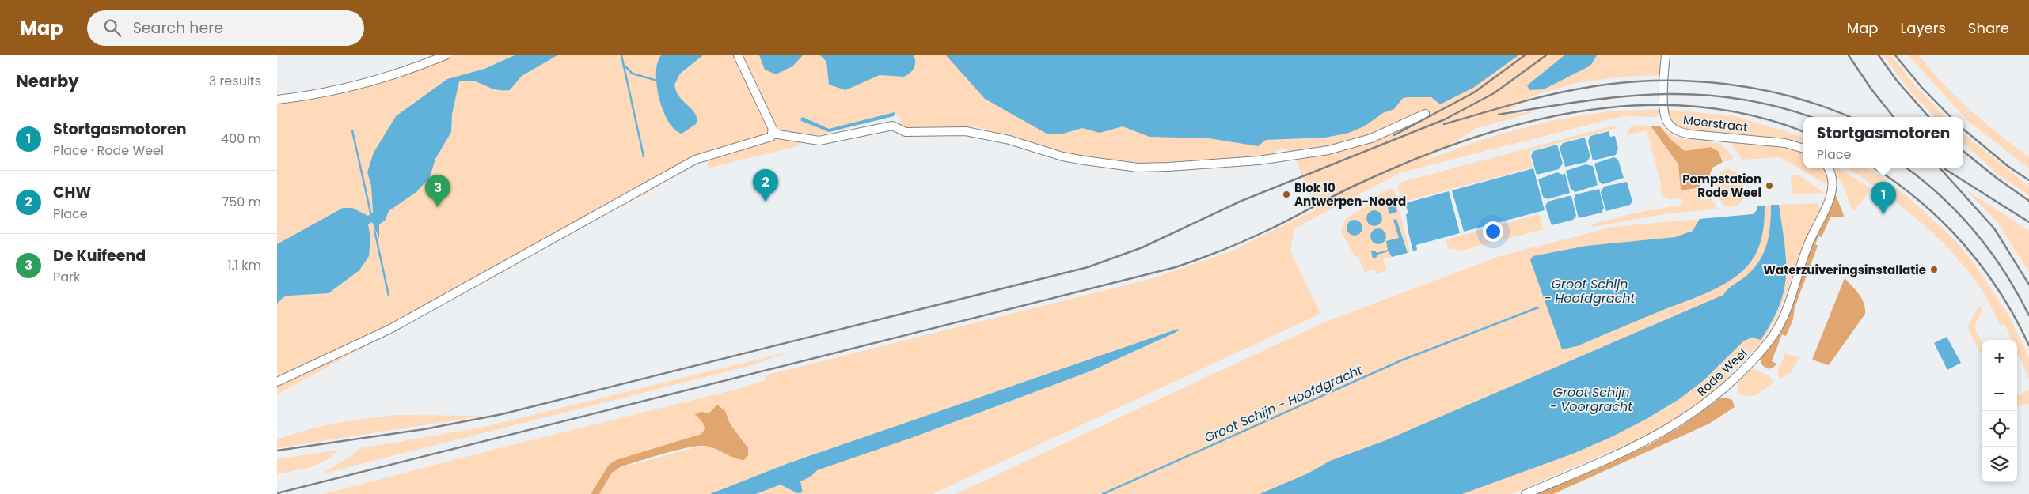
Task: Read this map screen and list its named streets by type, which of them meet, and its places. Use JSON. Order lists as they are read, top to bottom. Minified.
{"streets":{"street":["Moerstraat","Rode Weel"]},"water":["Groot Schijn - Hoofdgracht","Groot Schijn - Voorgracht"],"places":["Pompstation Rode Weel","Blok 10 Antwerpen-Noord","Waterzuiveringsinstallatie"],"page":{"header":"Map","search":"Search here","nav":["Map","Layers","Share"],"heading":["Nearby","3 results"],"list":[{"mark":"1","name":"Stortgasmotoren","note":"Place · Rode Weel","value":"400 m"},{"mark":"2","name":"CHW","note":"Place","value":"750 m"},{"mark":"3","name":"De Kuifeend","note":"Park","value":"1.1 km"}],"popup":["Stortgasmotoren","Place"],"pins":["2","3","1"],"map_buttons":["+","−"]}}
